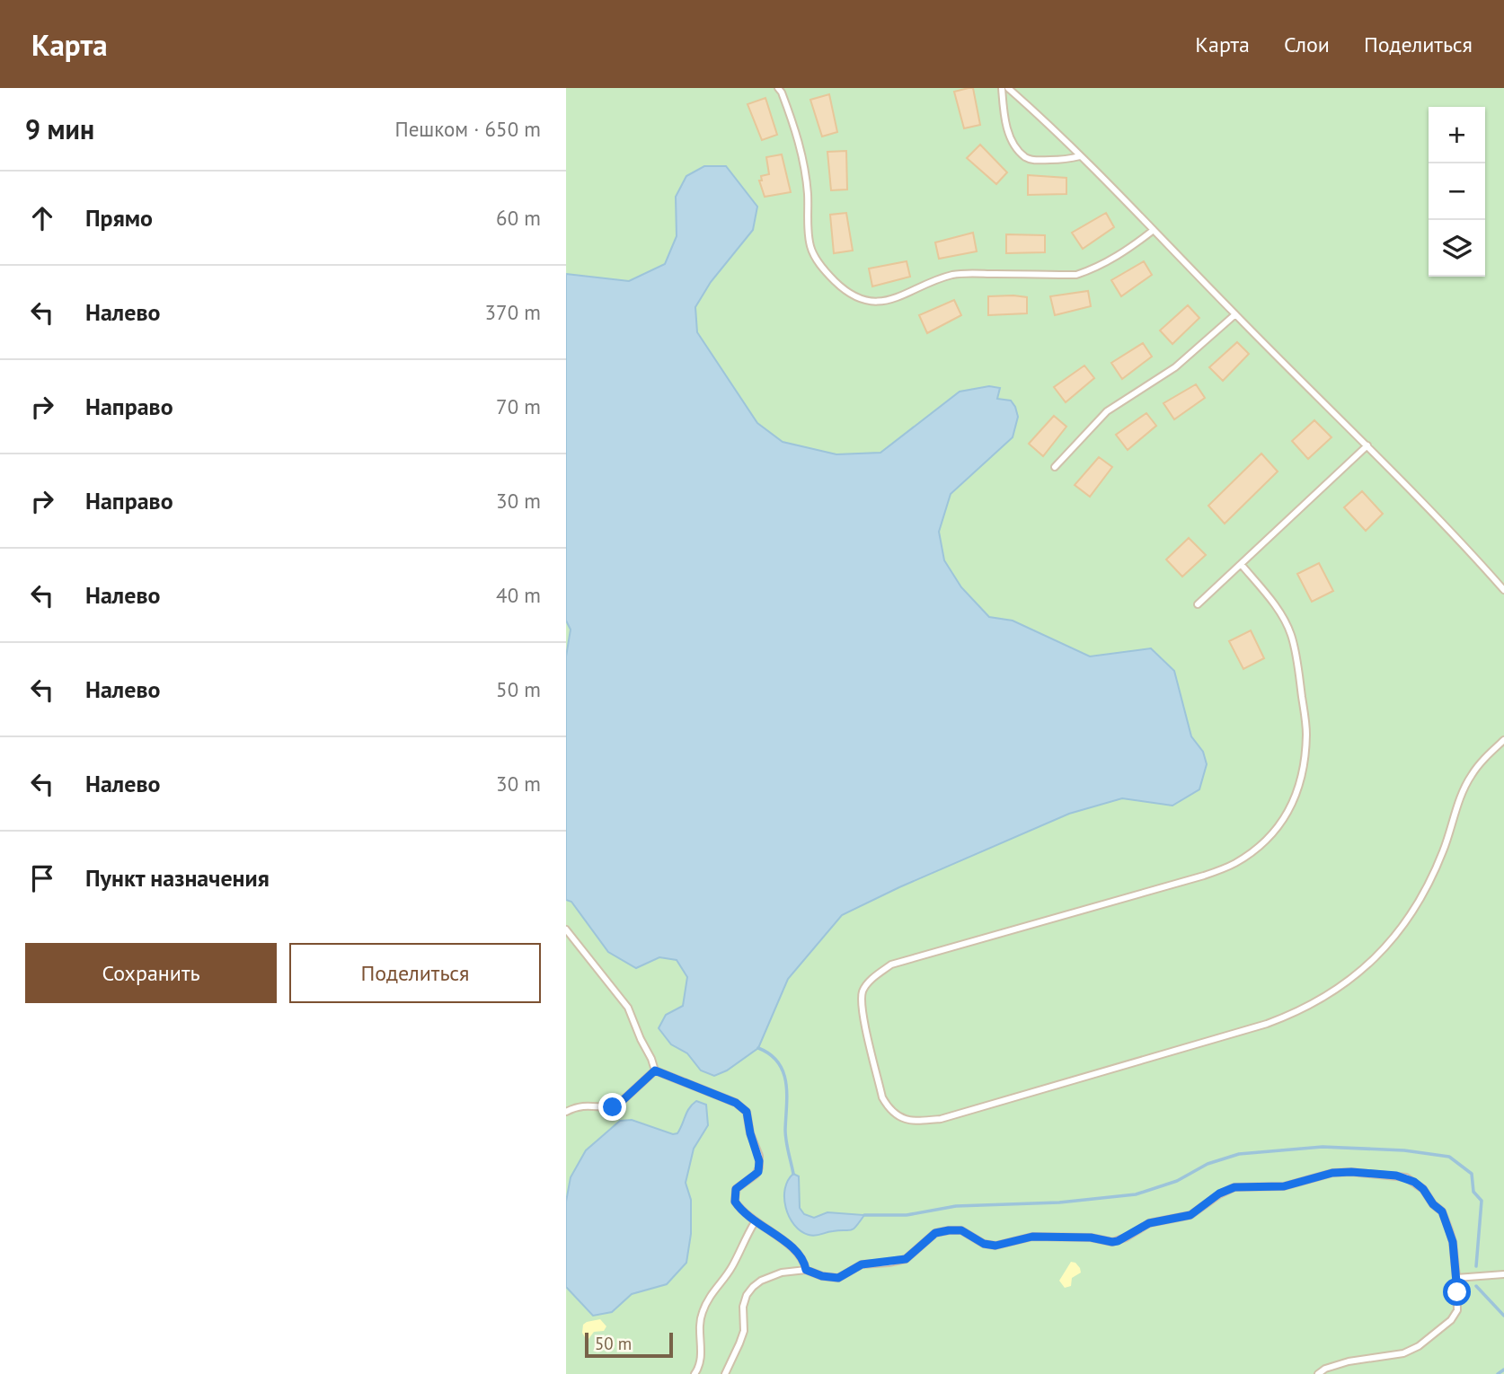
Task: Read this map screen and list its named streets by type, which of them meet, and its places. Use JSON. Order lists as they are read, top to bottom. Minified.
{"scale_bar":"50 m","page":{"header":"Карта","nav":["Карта","Слои","Поделиться"],"heading":["9 мин","Пешком · 650 m"],"map_buttons":["+","−"],"list":[["Прямо","60 m"],["Налево","370 m"],["Направо","70 m"],["Направо","30 m"],["Налево","40 m"],["Налево","50 m"],["Налево","30 m"],"Пункт назначения"],"buttons":["Сохранить","Поделиться"],"scale":"50 m"}}
